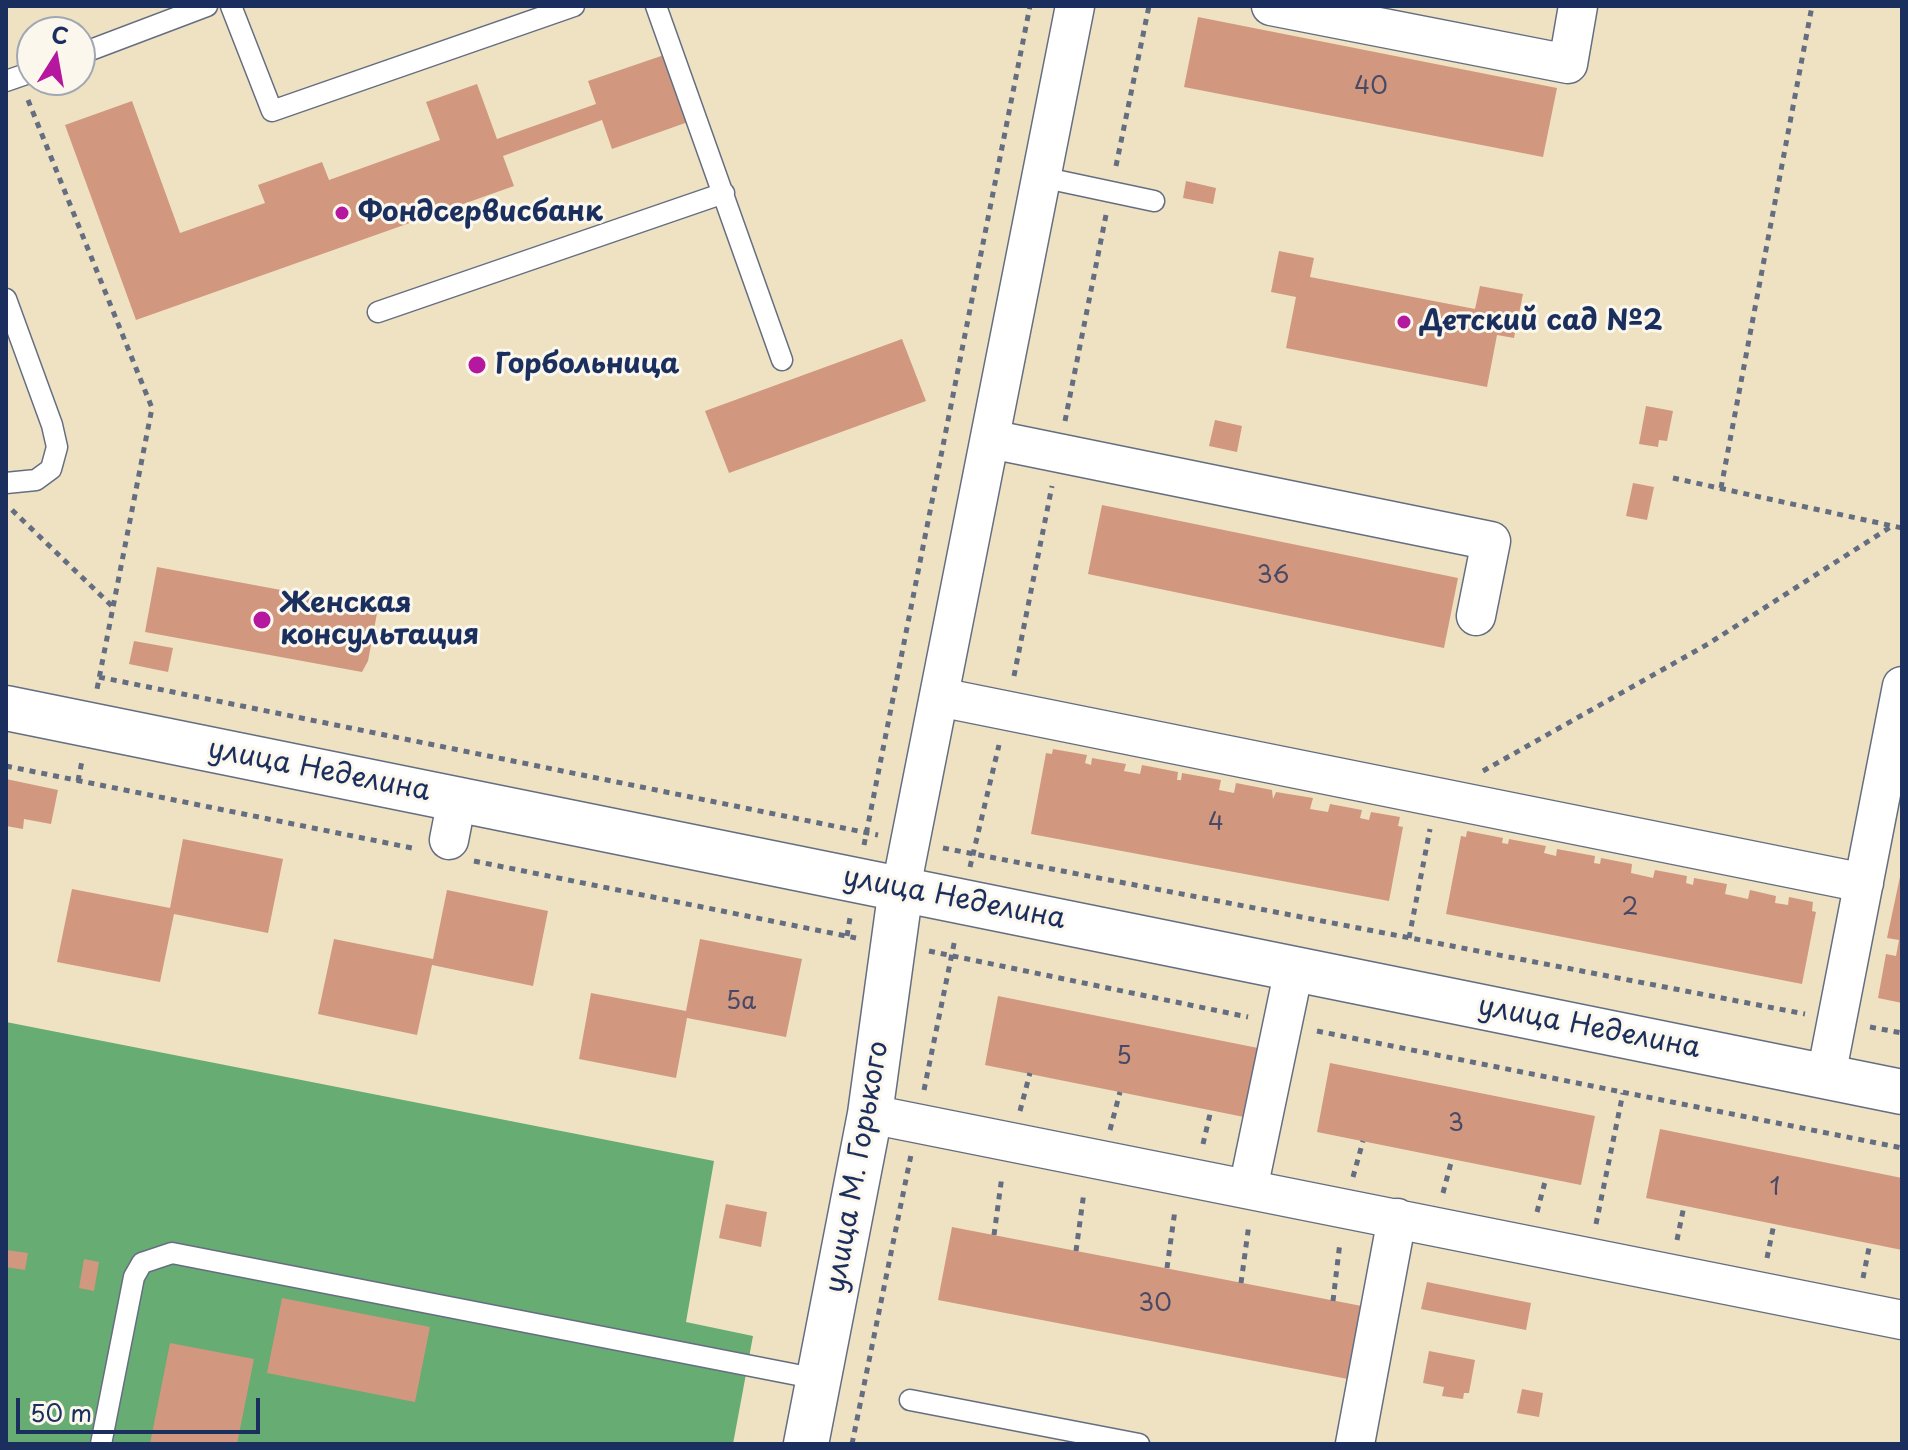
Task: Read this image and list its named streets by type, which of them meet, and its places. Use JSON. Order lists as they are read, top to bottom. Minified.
{"streets":{"street":["улица Неделина","улица М. Горького"]},"crossings":[["улица Неделина","улица М. Горького"]],"places":["Фондсервисбанк","Детский сад №2","Горбольница","Женская консультация"],"house_numbers":["40","36","4","2","5а","5","3","1","30"],"scale_bar":"50 m","north":"top"}
